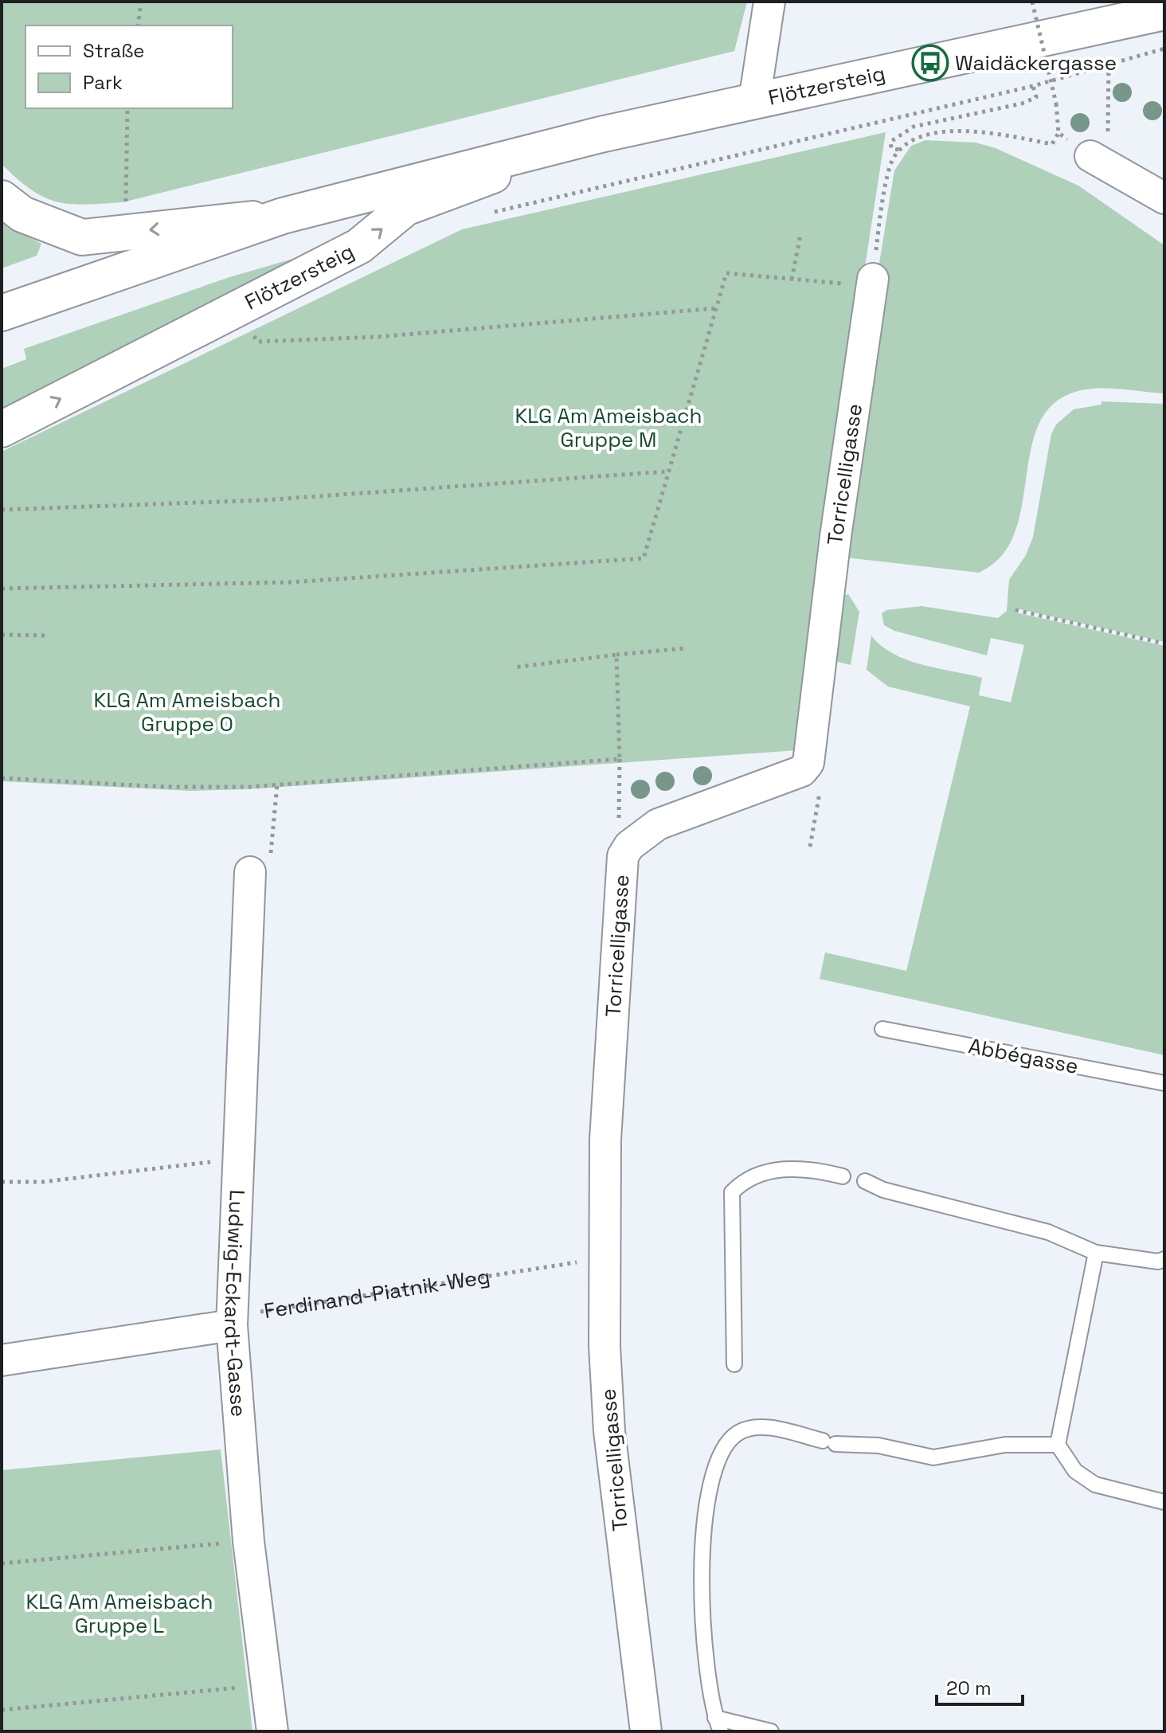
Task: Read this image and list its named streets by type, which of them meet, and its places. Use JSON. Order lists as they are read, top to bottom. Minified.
{"streets":{"main road":["Flötzersteig"],"street":["Torricelligasse","Ludwig-Eckardt-Gasse"],"lane":["Abbégasse"],"path":["Ferdinand-Piatnik-Weg"]},"crossings":[["Torricelligasse","Ferdinand-Piatnik-Weg"],["Ferdinand-Piatnik-Weg","Ludwig-Eckardt-Gasse"]],"parks":["KLG Am Ameisbach Gruppe M","KLG Am Ameisbach Gruppe O","KLG Am Ameisbach Gruppe L"],"places":{"bus stop":["Waidäckergasse"]},"legend":["Straße","Park"],"scale_bar":"20 m"}
